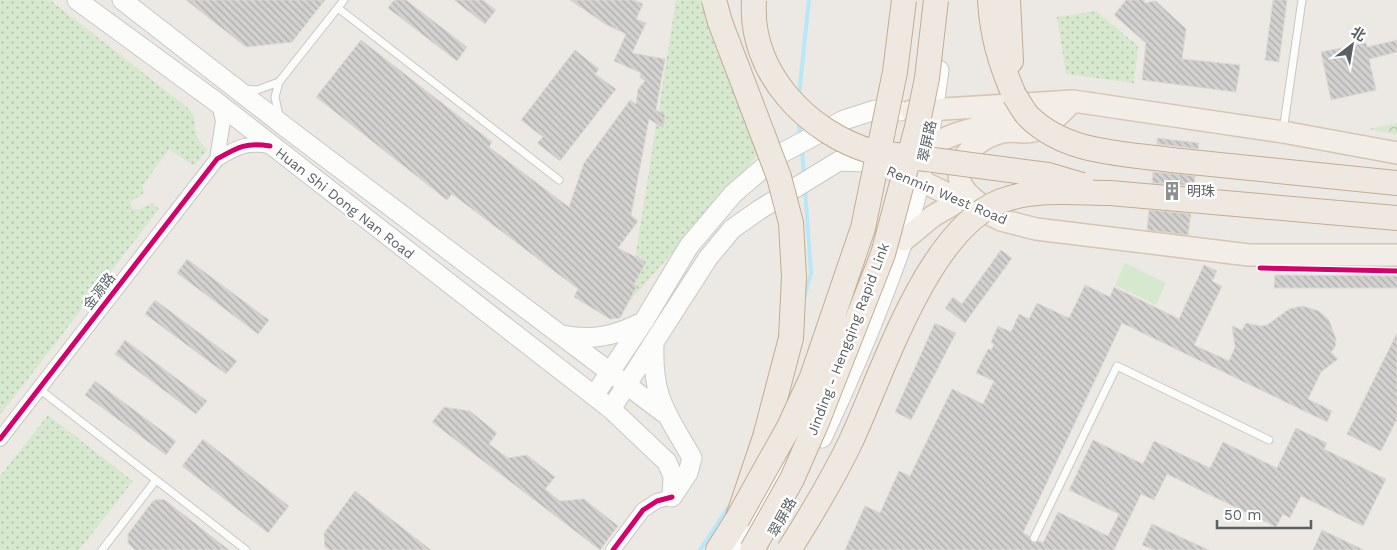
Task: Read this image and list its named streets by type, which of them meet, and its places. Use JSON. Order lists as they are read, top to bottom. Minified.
{"streets":{"highway":["Jinding - Hengqing Rapid Link"],"main road":["翠屏路","Renmin West Road","Huan Shi Dong Nan Road"],"street":["金源路"]},"crossings":[["翠屏路","Renmin West Road"],["Renmin West Road","Huan Shi Dong Nan Road"]],"places":{"building":["明珠"]},"scale_bar":"50 m","north":"top right"}
